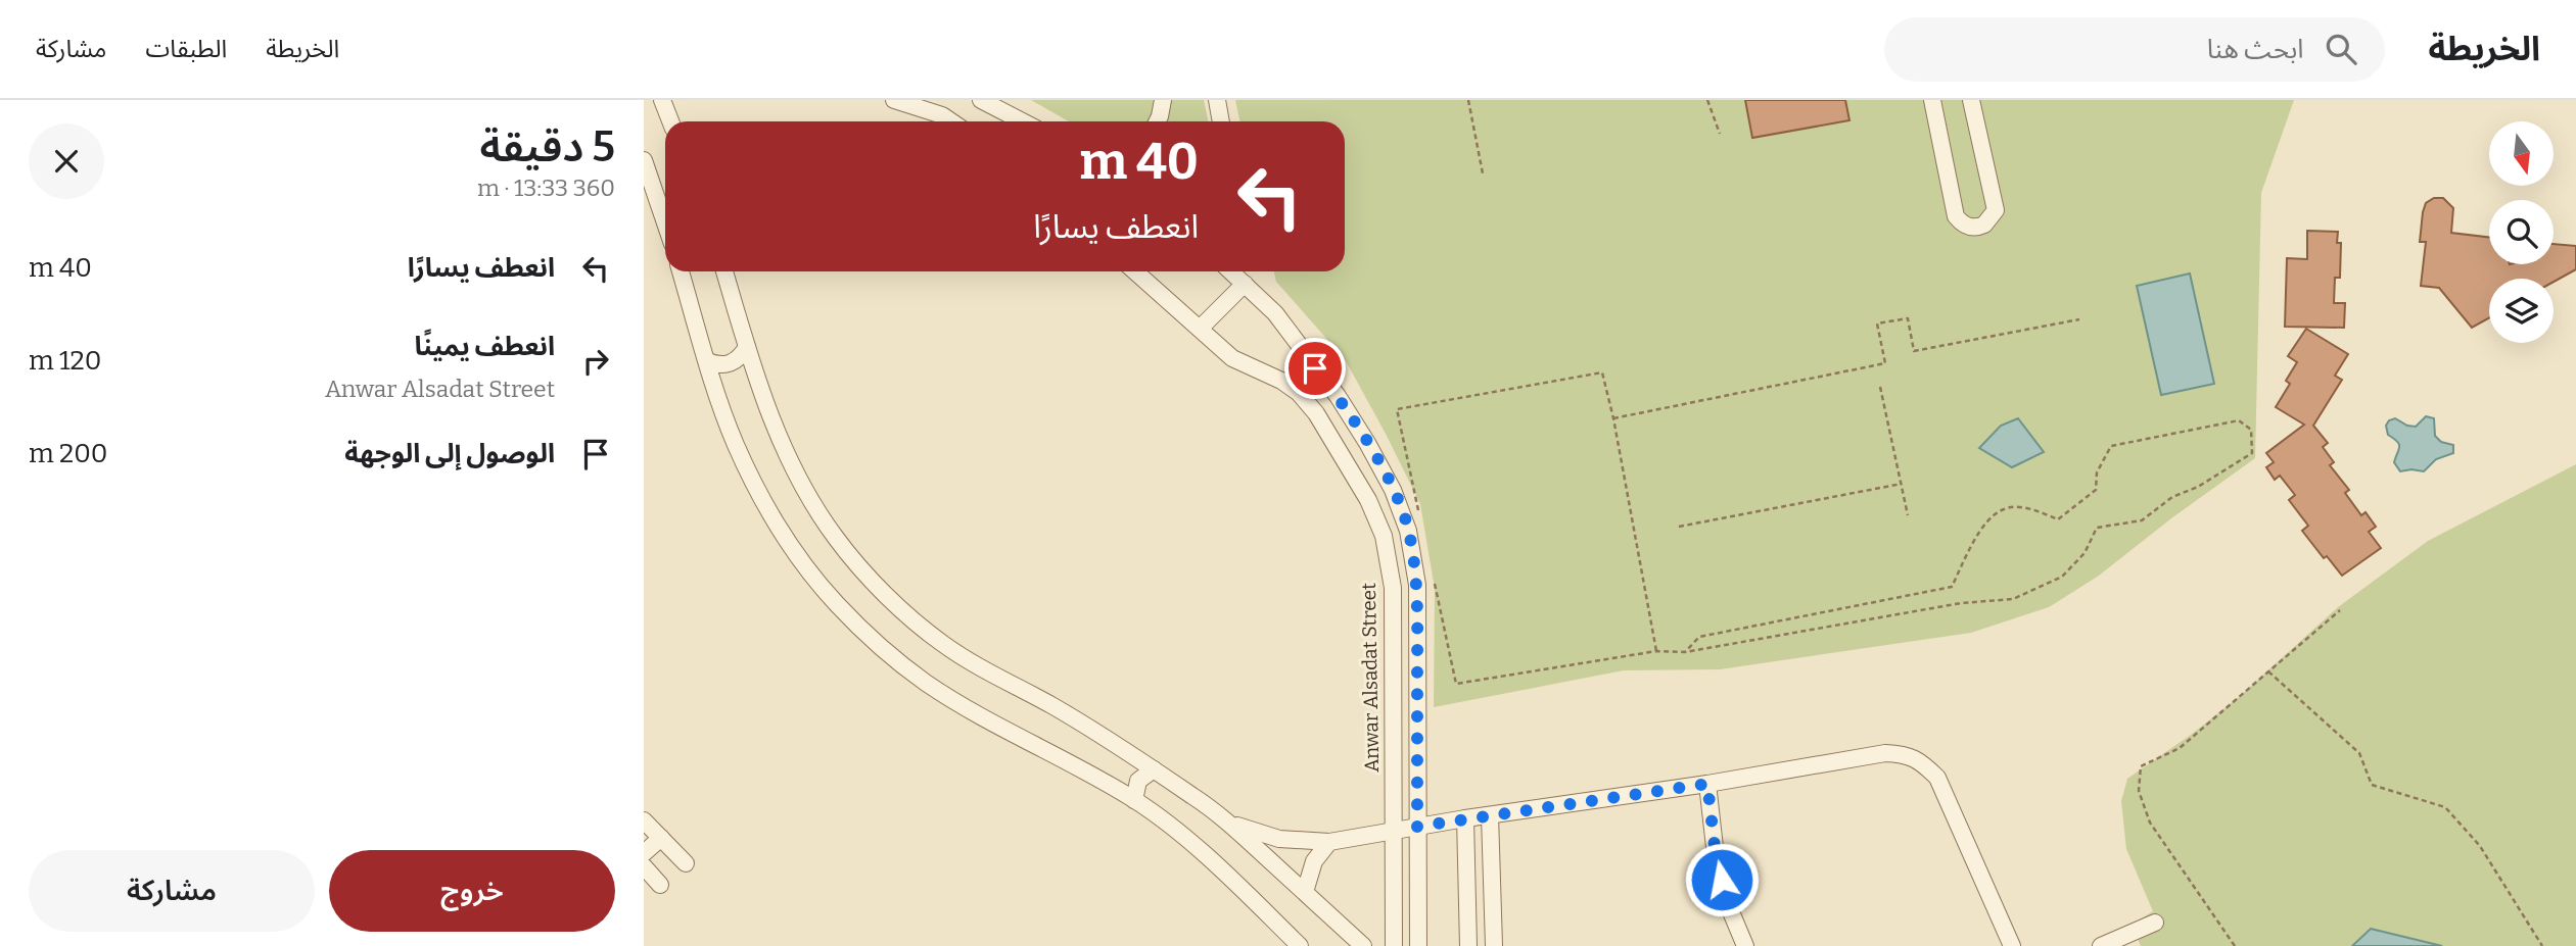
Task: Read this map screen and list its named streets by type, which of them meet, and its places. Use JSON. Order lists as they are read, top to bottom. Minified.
{"streets":{"street":["Anwar Alsadat Street"]},"north":"bottom","page":{"header":"الخريطة","search":"ابحث هنا","nav":["الخريطة","الطبقات","مشاركة"],"heading":["5 دقيقة","360 m · 13:33"],"turn":["40 m","انعطف يسارًا"],"list":[{"name":"انعطف يسارًا","value":"40 m"},{"name":"انعطف يمينًا","note":"Anwar Alsadat Street","value":"120 m"},{"name":"الوصول إلى الوجهة","value":"200 m"}],"buttons":["خروج","مشاركة"]}}
